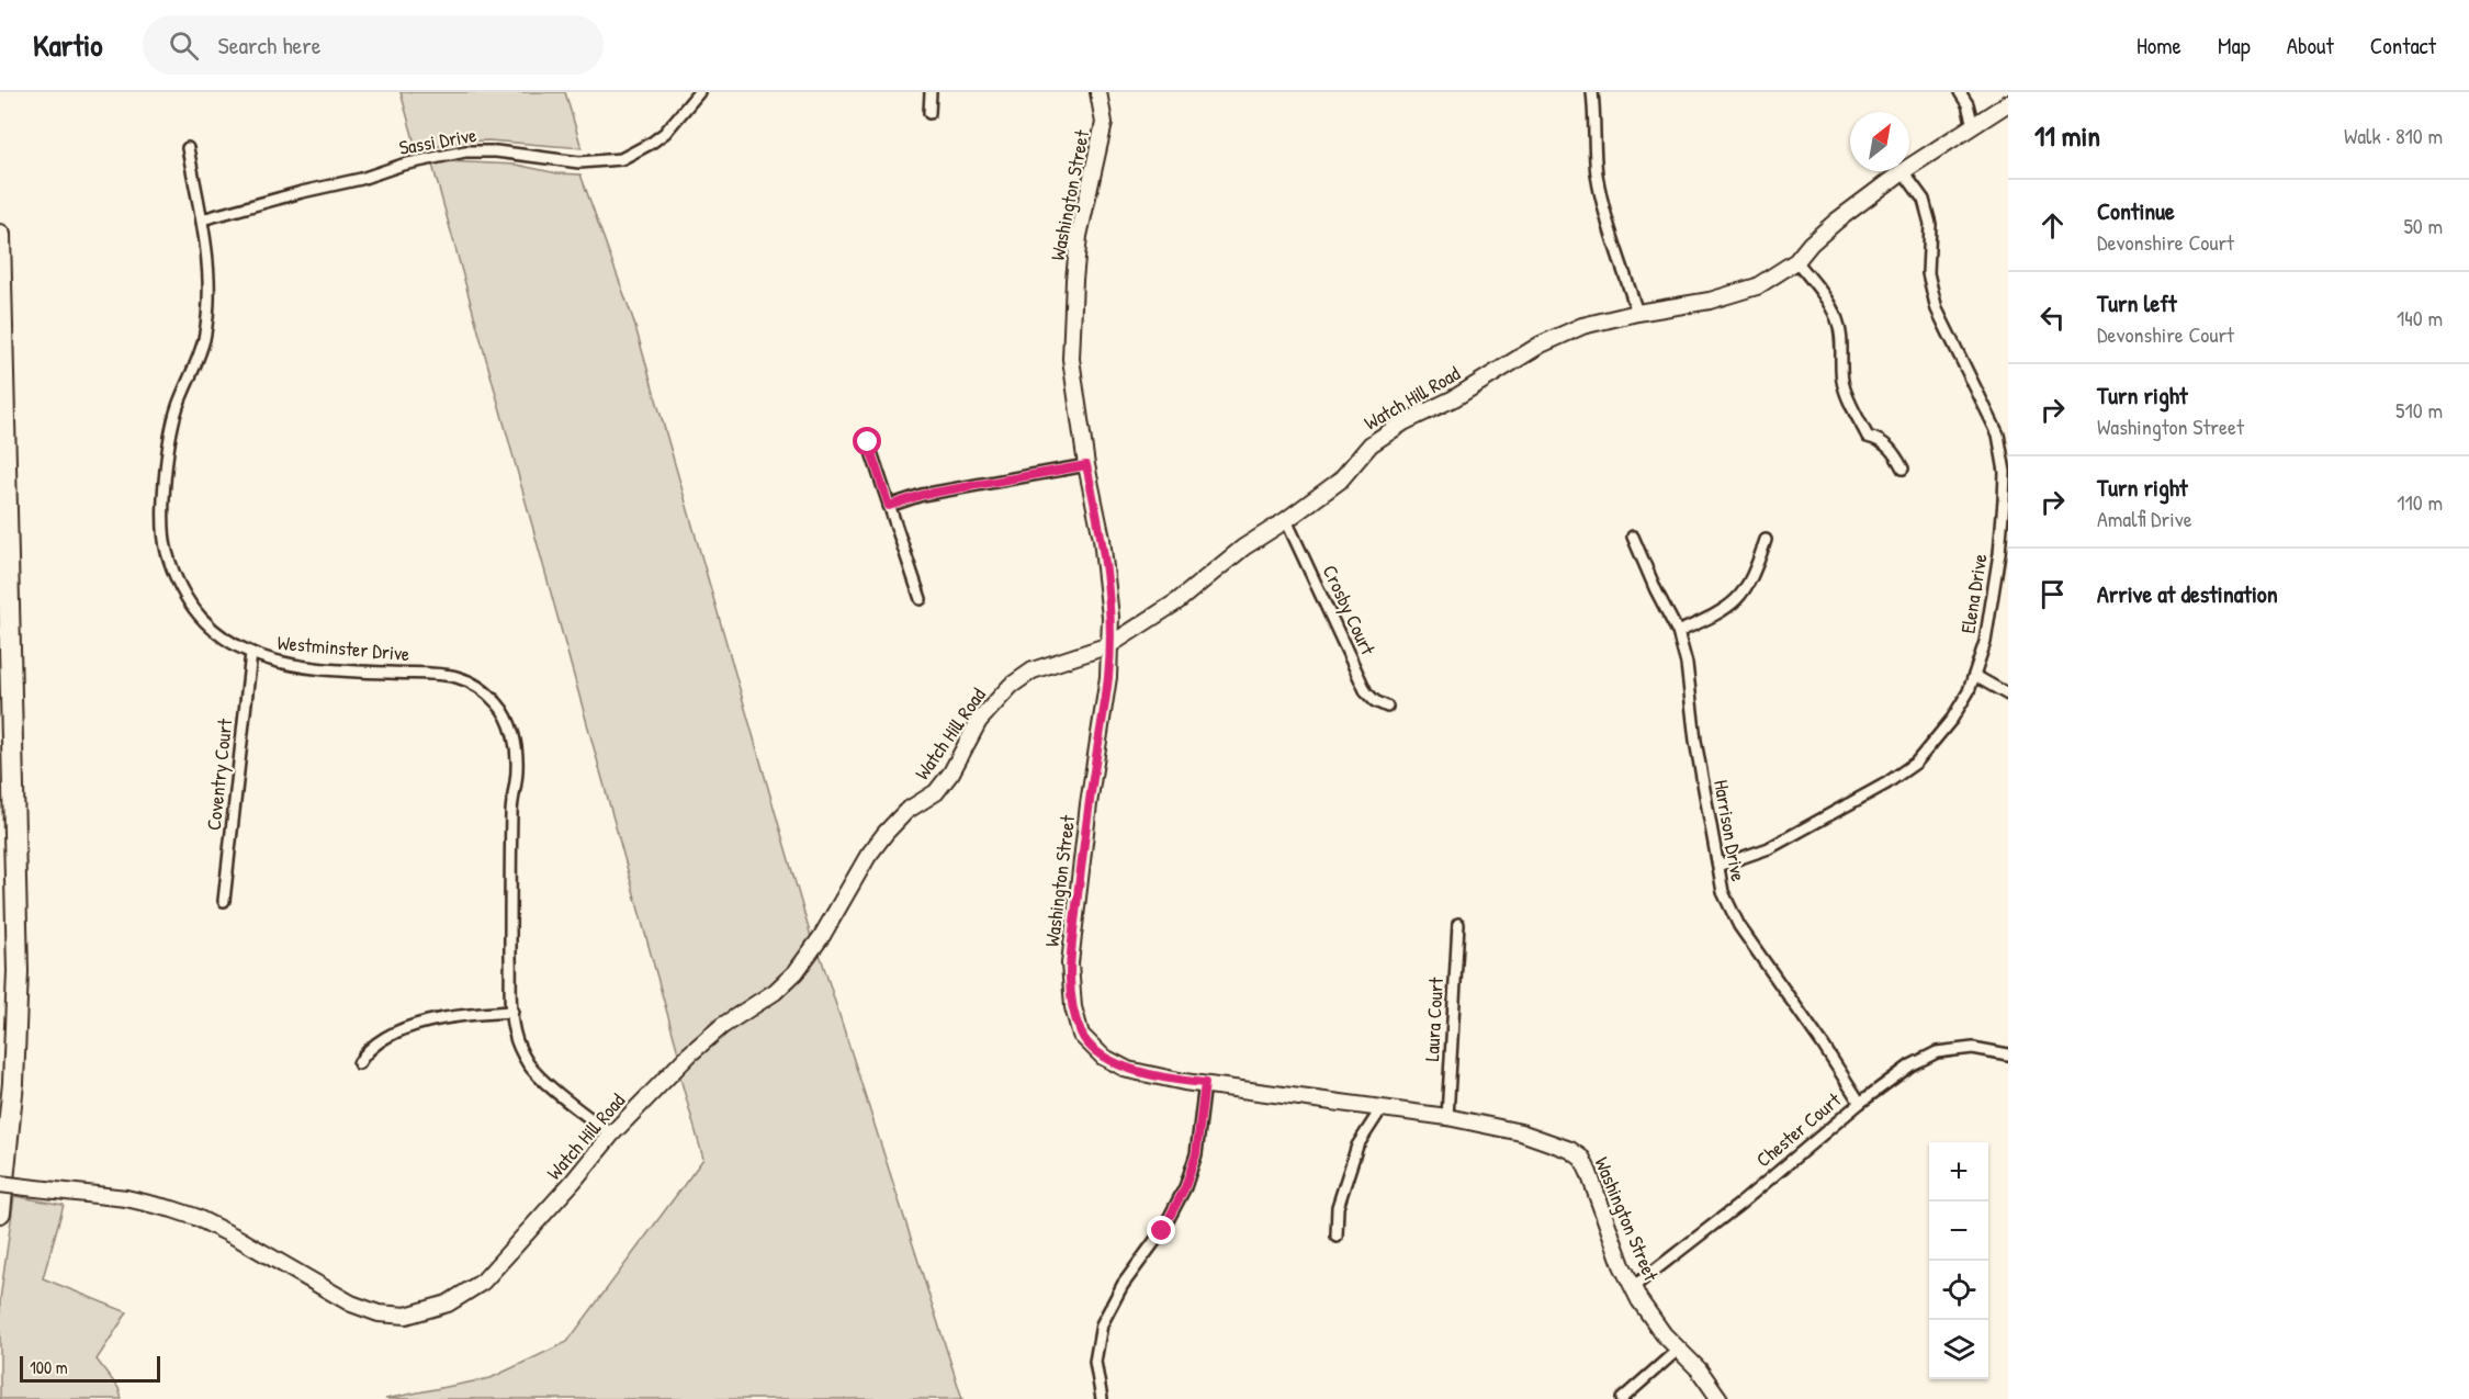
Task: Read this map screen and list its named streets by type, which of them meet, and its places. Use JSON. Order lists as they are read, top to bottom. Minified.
{"streets":{"street":["Sassi Drive","Washington Street","Watch Hill Road","Elena Drive","Crosby Court","Westminster Drive","Coventry Court","Harrison Drive","Laura Court","Chester Court"]},"crossings":[["Sassi Drive","Westminster Drive"],["Washington Street","Watch Hill Road"],["Washington Street","Laura Court"],["Washington Street","Chester Court"],["Watch Hill Road","Elena Drive"],["Watch Hill Road","Crosby Court"],["Watch Hill Road","Westminster Drive"],["Elena Drive","Harrison Drive"],["Westminster Drive","Coventry Court"],["Harrison Drive","Chester Court"]],"scale_bar":"100 m","north":"top right","page":{"header":"Kartio","search":"Search here","nav":["Home","Map","About","Contact"],"heading":["11 min","Walk · 810 m"],"list":[["Continue","Devonshire Court","50 m"],["Turn left","Devonshire Court","140 m"],["Turn right","Washington Street","510 m"],["Turn right","Amalfi Drive","110 m"],"Arrive at destination"],"map_buttons":["+","−"],"scale":"100 m"}}
